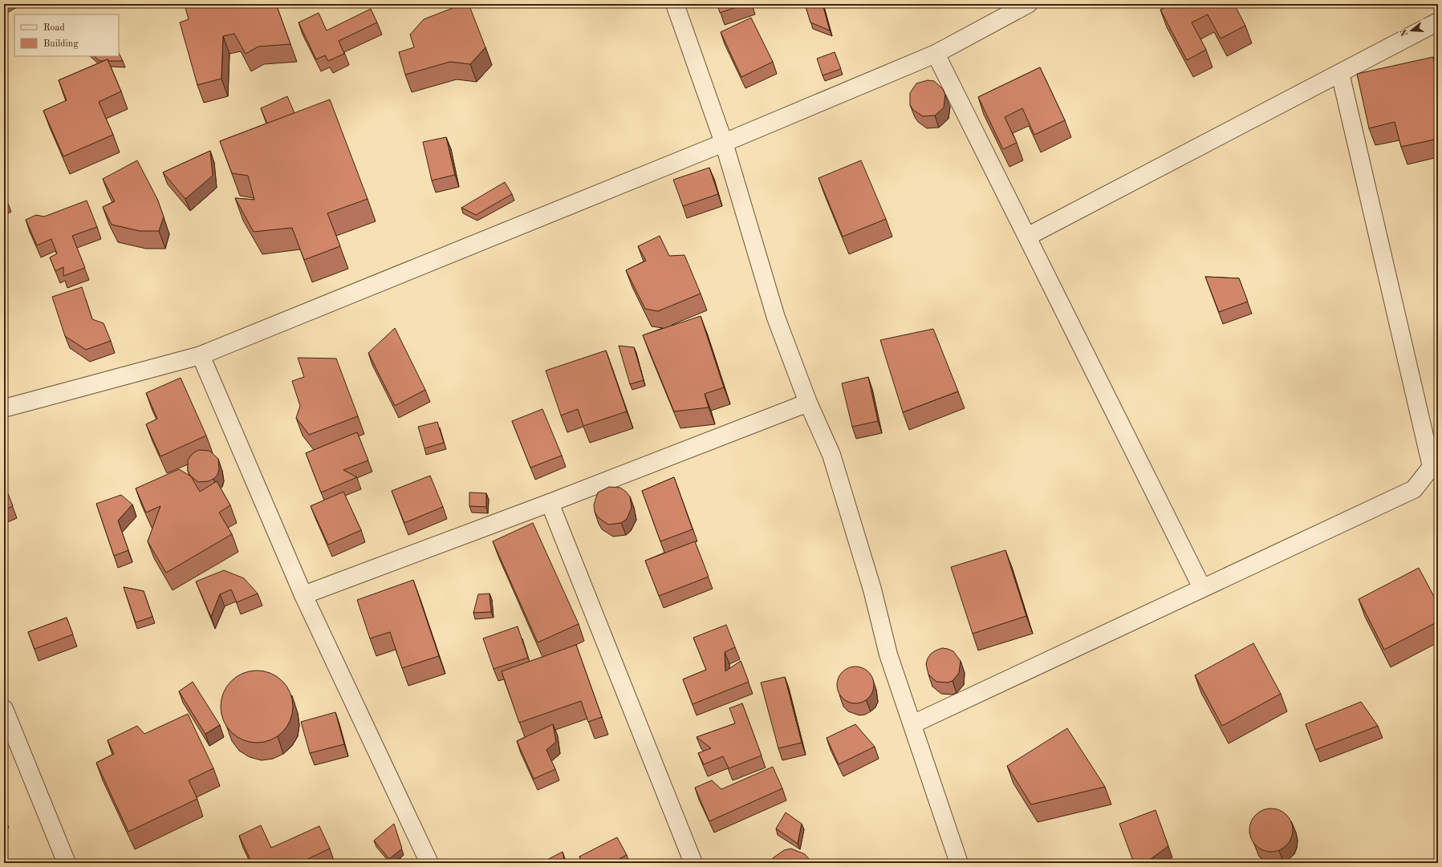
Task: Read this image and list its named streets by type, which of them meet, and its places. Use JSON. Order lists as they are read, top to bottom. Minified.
{"legend":["Road","Building"],"north":"left"}
